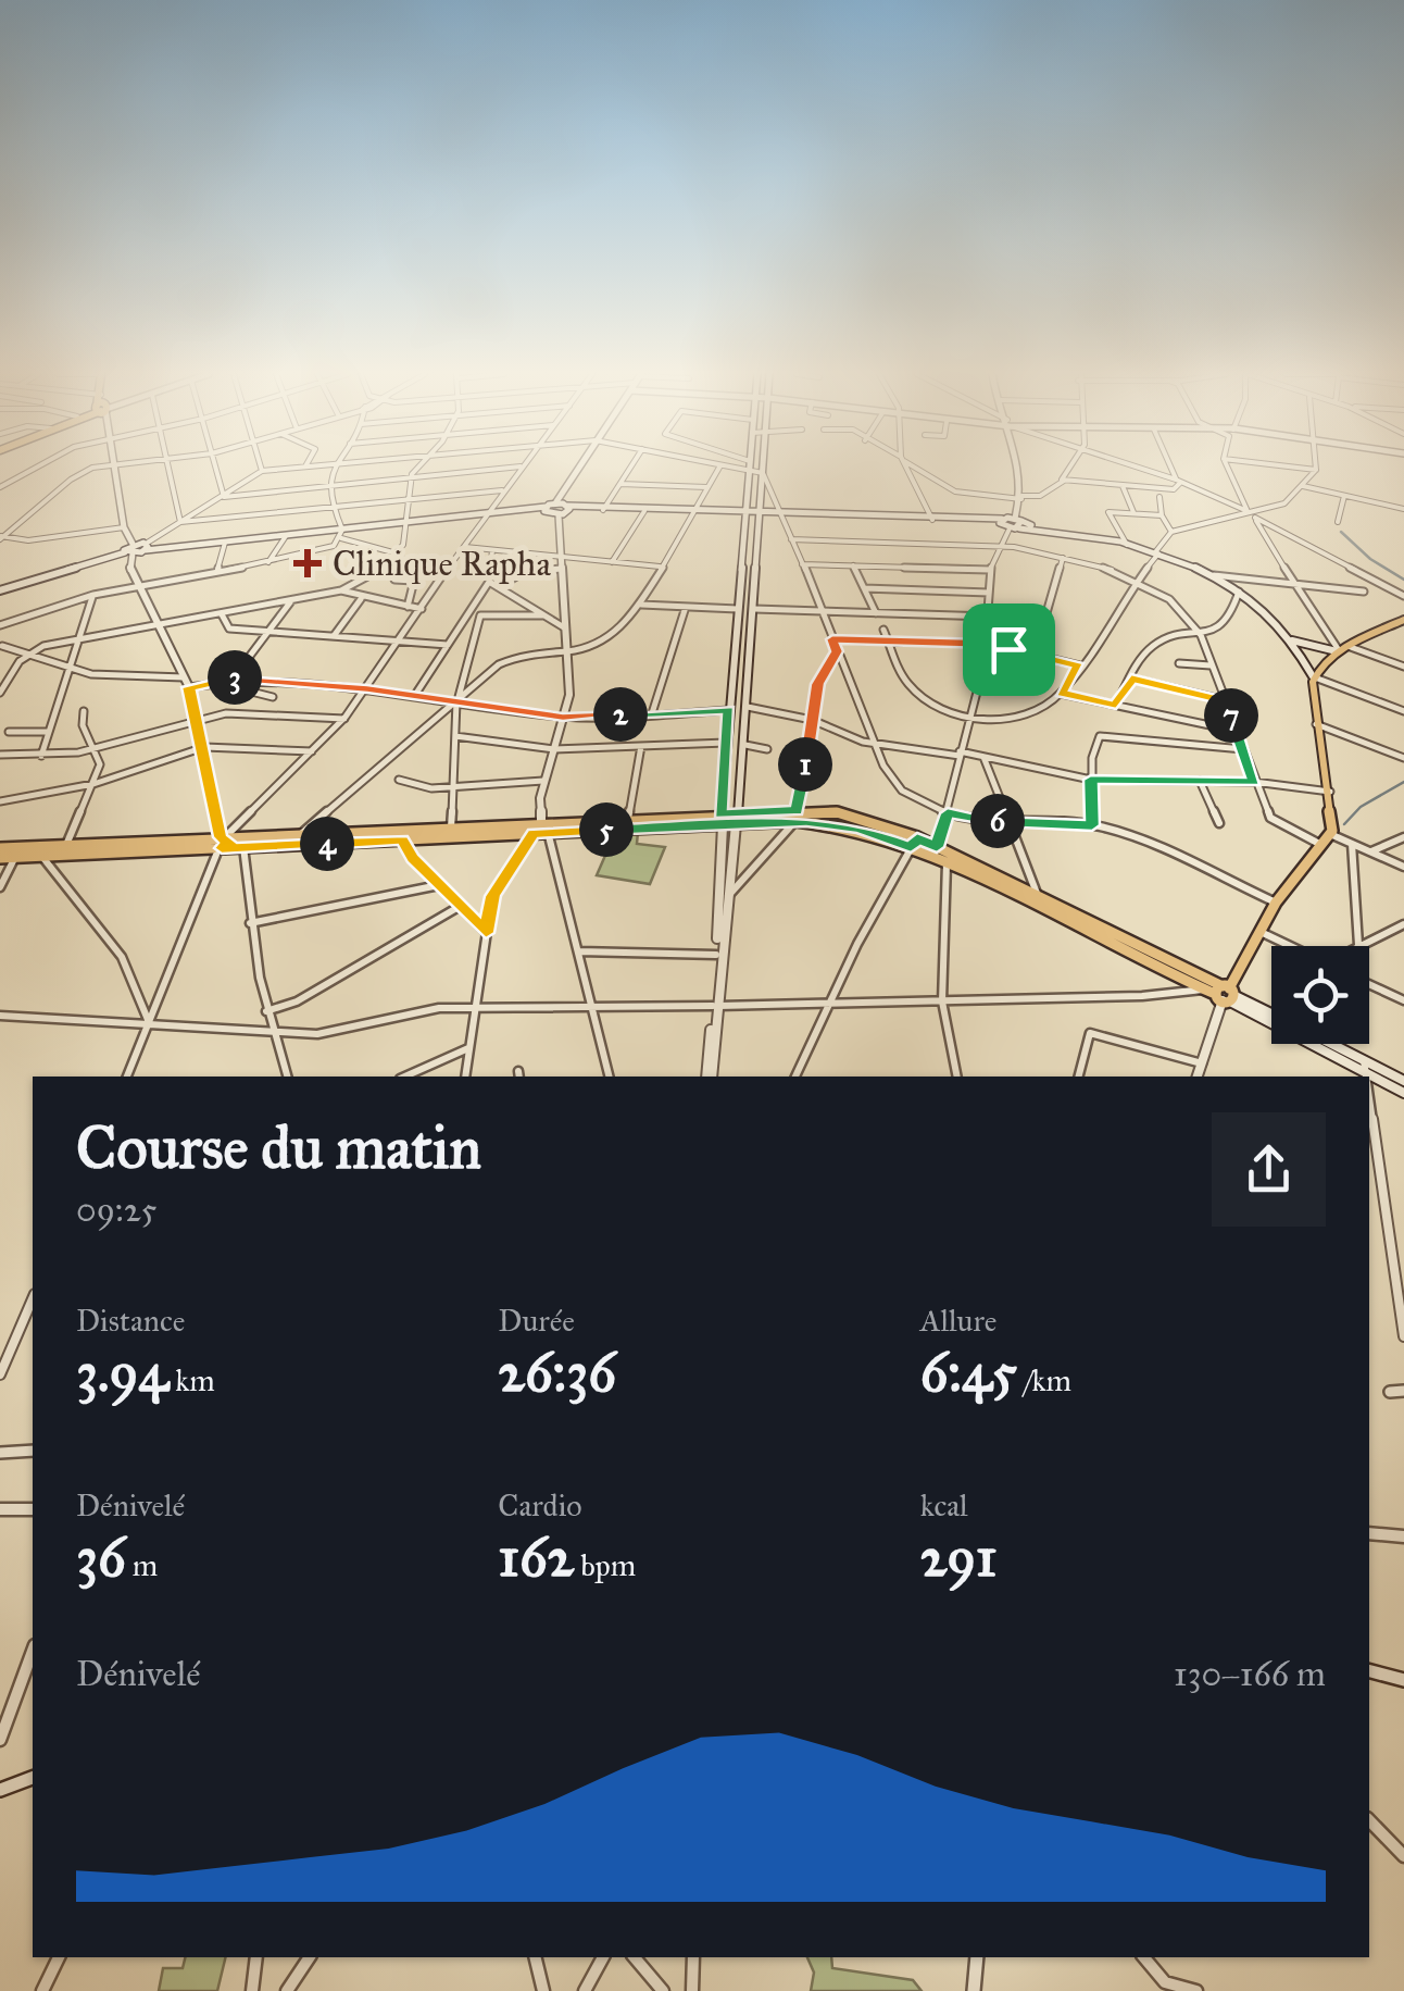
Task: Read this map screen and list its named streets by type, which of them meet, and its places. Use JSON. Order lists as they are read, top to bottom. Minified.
{"places":{"health":["Clinique Rapha"]},"page":{"pins":["3","2","7","1","6","5","4"],"heading":["Course du matin","09:25"],"stats":[["Distance","3.94 km"],["Durée","26:36"],["Allure","6:45 /km"],["Dénivelé","36 m"],["Cardio","162 bpm"],["kcal","291"]],"chart":["Dénivelé","130–166 m"]}}
